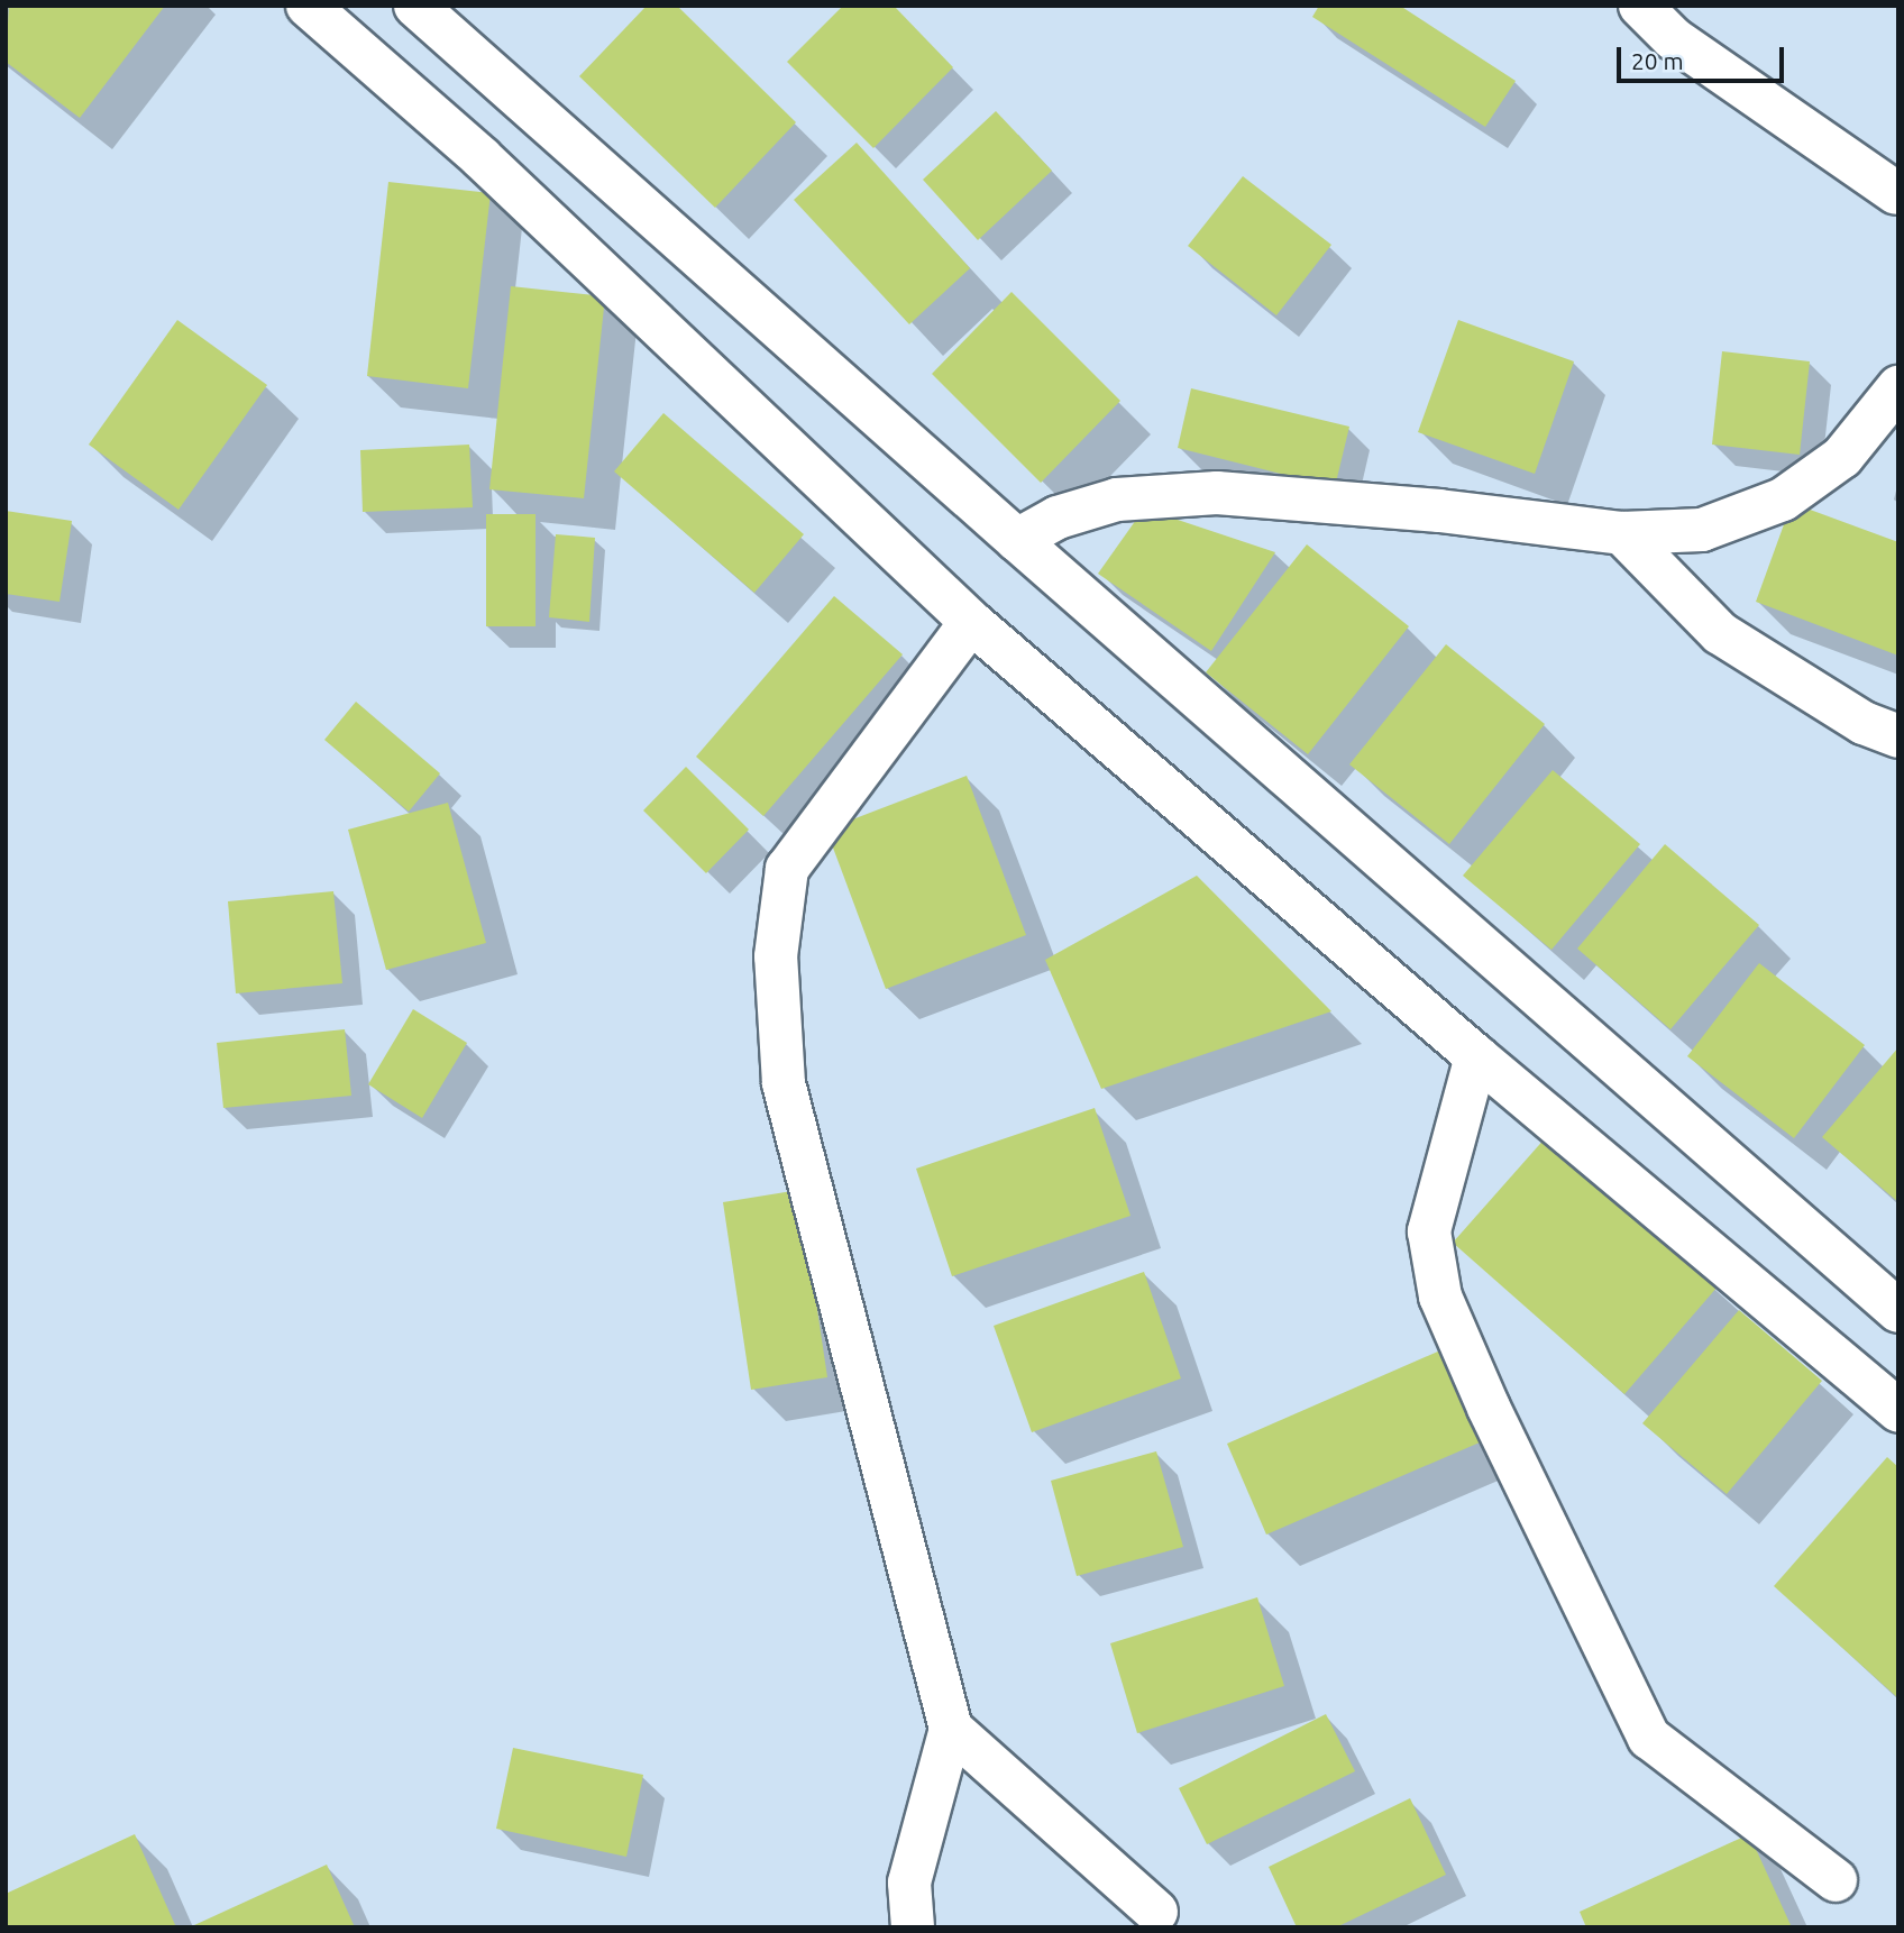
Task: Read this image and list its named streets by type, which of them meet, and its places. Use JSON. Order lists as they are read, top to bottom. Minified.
{"scale_bar":"20 m"}
